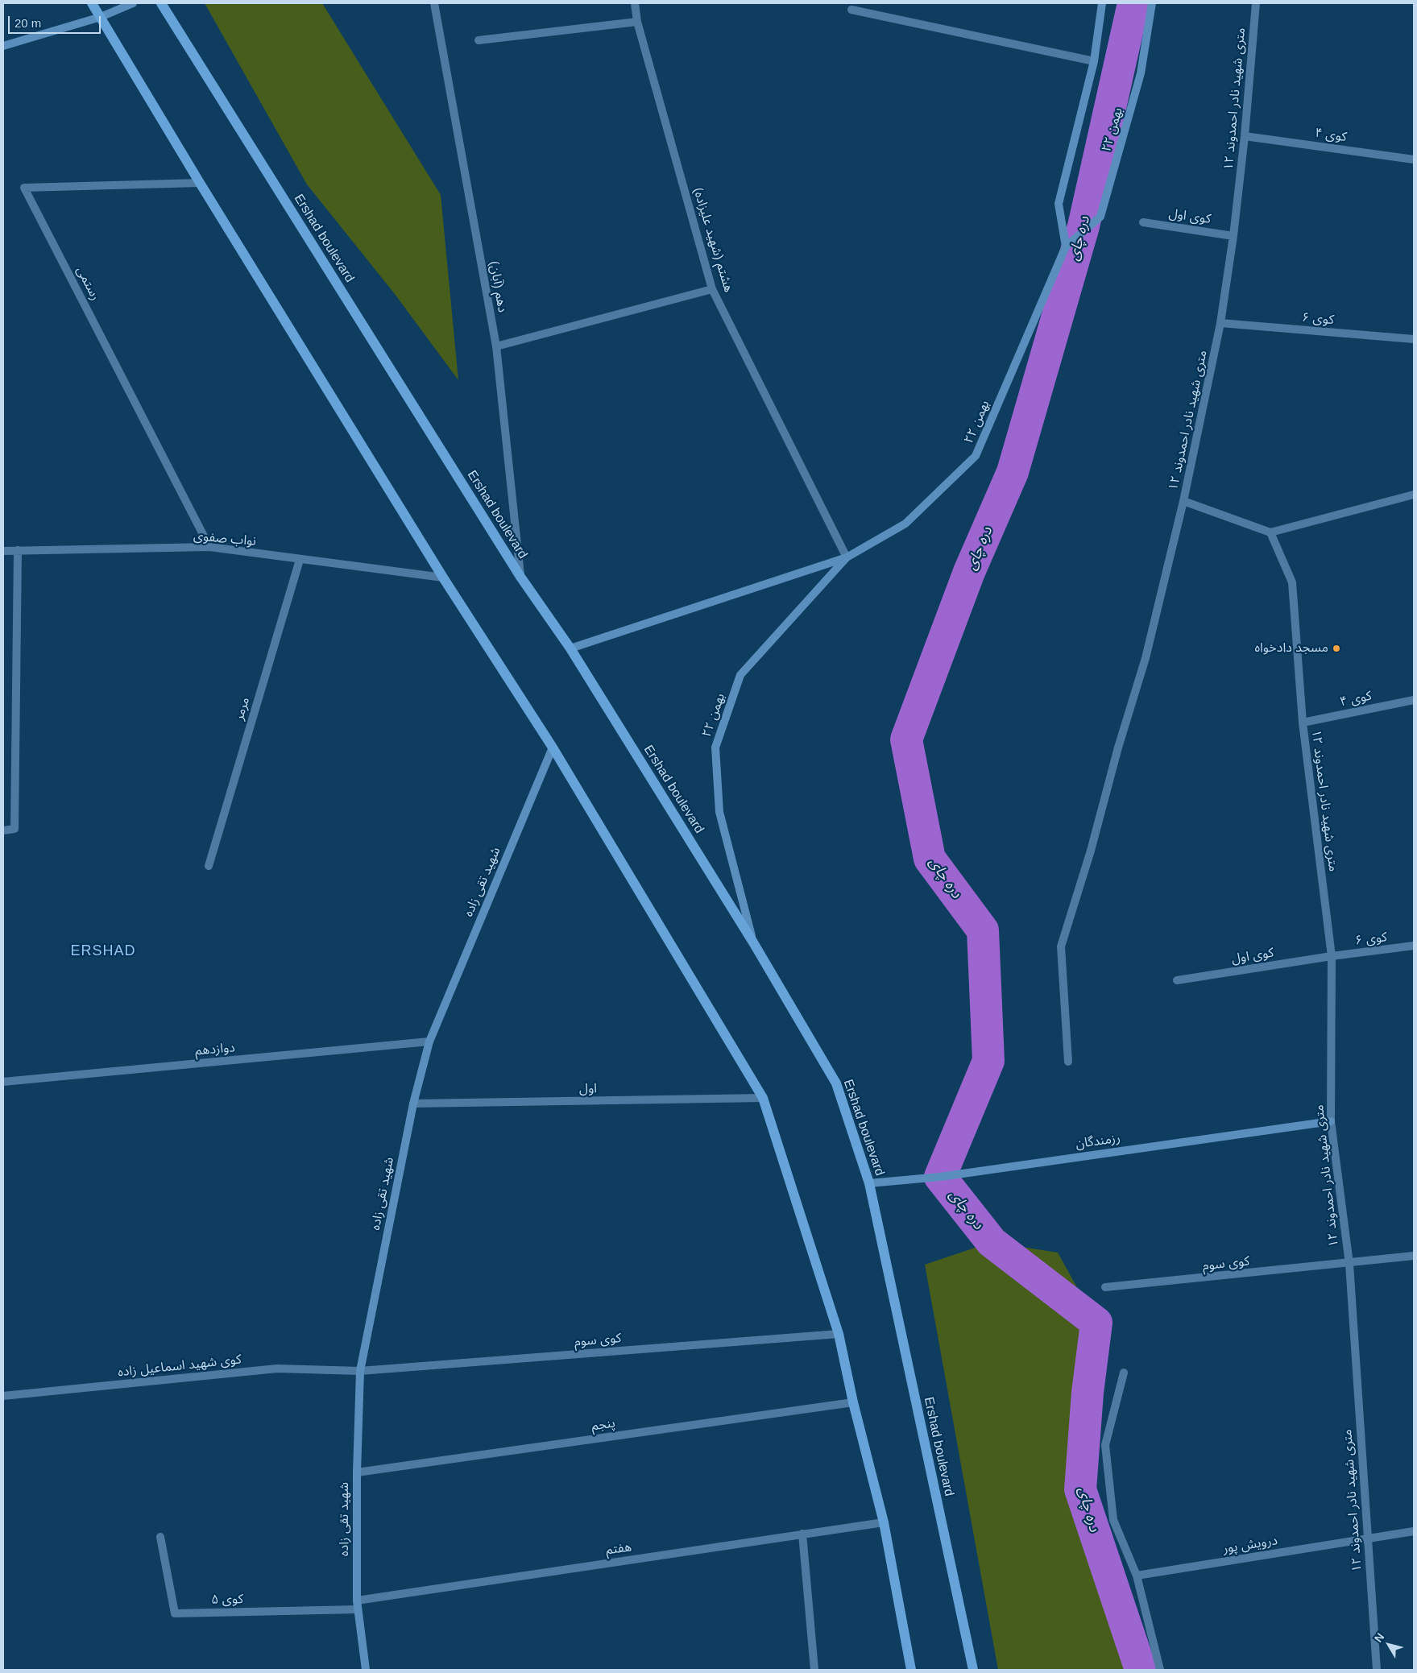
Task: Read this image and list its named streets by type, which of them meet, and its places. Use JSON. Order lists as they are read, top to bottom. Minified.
{"streets":{"main road":["Ershad boulevard"],"street":["۱۲ متری شهید نادر احمدوند","۲۲ بهمن","کوی ۴","کوی اول","هشتم (شهید علیزاده)","رستمی","دهم (آبان)","کوی ۶","نواب صفوی","مرمر","شهید تقی زاده","دوازدهم","اول","رزمندگان","کوی سوم","کوی شهید اسماعیل زاده","پنجم","درویش پور","هفتم","کوی ۵"]},"crossings":[["۱۲ متری شهید نادر احمدوند","کوی ۴"],["۱۲ متری شهید نادر احمدوند","کوی اول"],["۱۲ متری شهید نادر احمدوند","کوی ۶"],["۱۲ متری شهید نادر احمدوند","رزمندگان"],["۱۲ متری شهید نادر احمدوند","کوی سوم"],["۱۲ متری شهید نادر احمدوند","درویش پور"],["۲۲ بهمن","Ershad boulevard"],["۲۲ بهمن","هشتم (شهید علیزاده)"],["کوی اول","کوی ۶"],["Ershad boulevard","دهم (آبان)"],["Ershad boulevard","رزمندگان"],["رستمی","نواب صفوی"],["نواب صفوی","مرمر"],["شهید تقی زاده","دوازدهم"],["شهید تقی زاده","اول"],["شهید تقی زاده","کوی سوم"],["شهید تقی زاده","کوی شهید اسماعیل زاده"],["شهید تقی زاده","پنجم"],["شهید تقی زاده","هفتم"],["شهید تقی زاده","کوی ۵"],["کوی سوم","کوی شهید اسماعیل زاده"]],"districts":["ERSHAD"],"water":["دره چای"],"places":["مسجد دادخواه"],"scale_bar":"20 m","north":"top left"}
